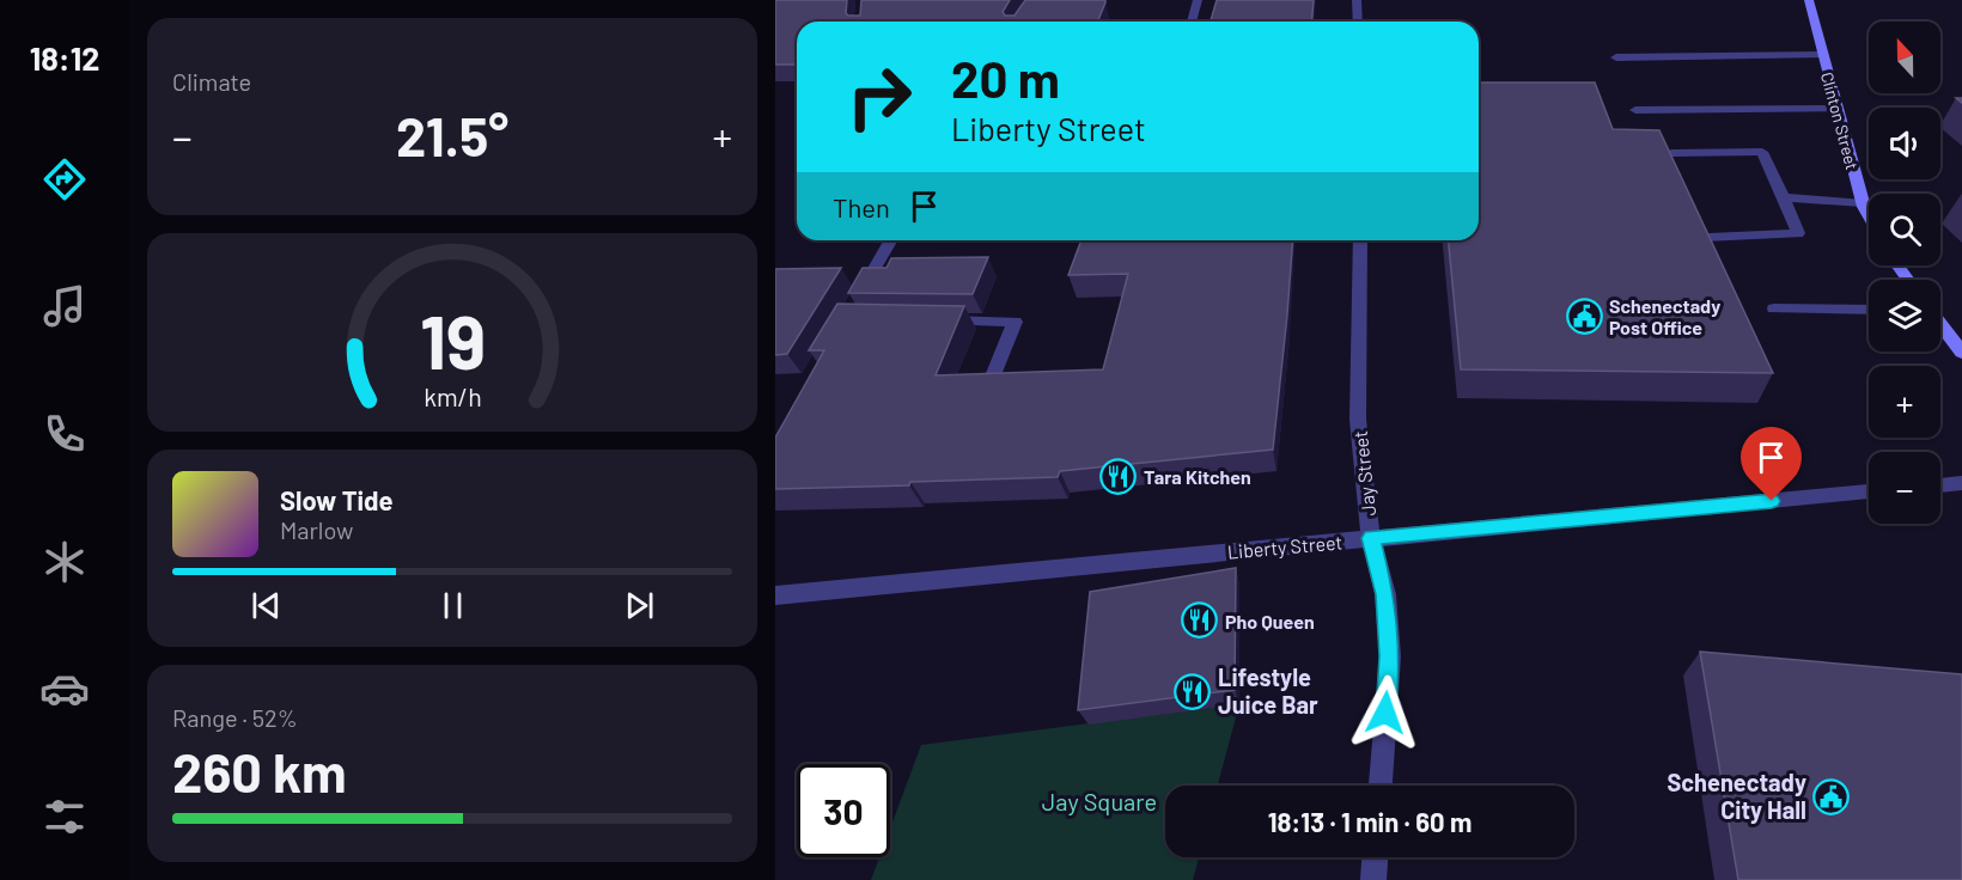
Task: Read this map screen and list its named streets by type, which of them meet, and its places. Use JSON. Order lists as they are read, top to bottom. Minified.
{"streets":{"street":["Clinton Street","Jay Street","Liberty Street"]},"crossings":[["Jay Street","Liberty Street"]],"parks":["Jay Square"],"places":{"public building":["Schenectady Post Office","Schenectady City Hall"],"restaurant":["Tara Kitchen","Pho Queen","Lifestyle Juice Bar"]},"north":"top","page":{"tabs":"18:12","tile":["Climate",["Range · 52%","260 km"]],"map_buttons":["+","−"],"turn":["20 m","Liberty Street"],"heat":["−","21.5°","+"],"then":"Then","song":["Slow Tide","Marlow"],"limit":"30","trip":"18:13 · 1 min · 60 m","gauge":["19","km/h"]}}
